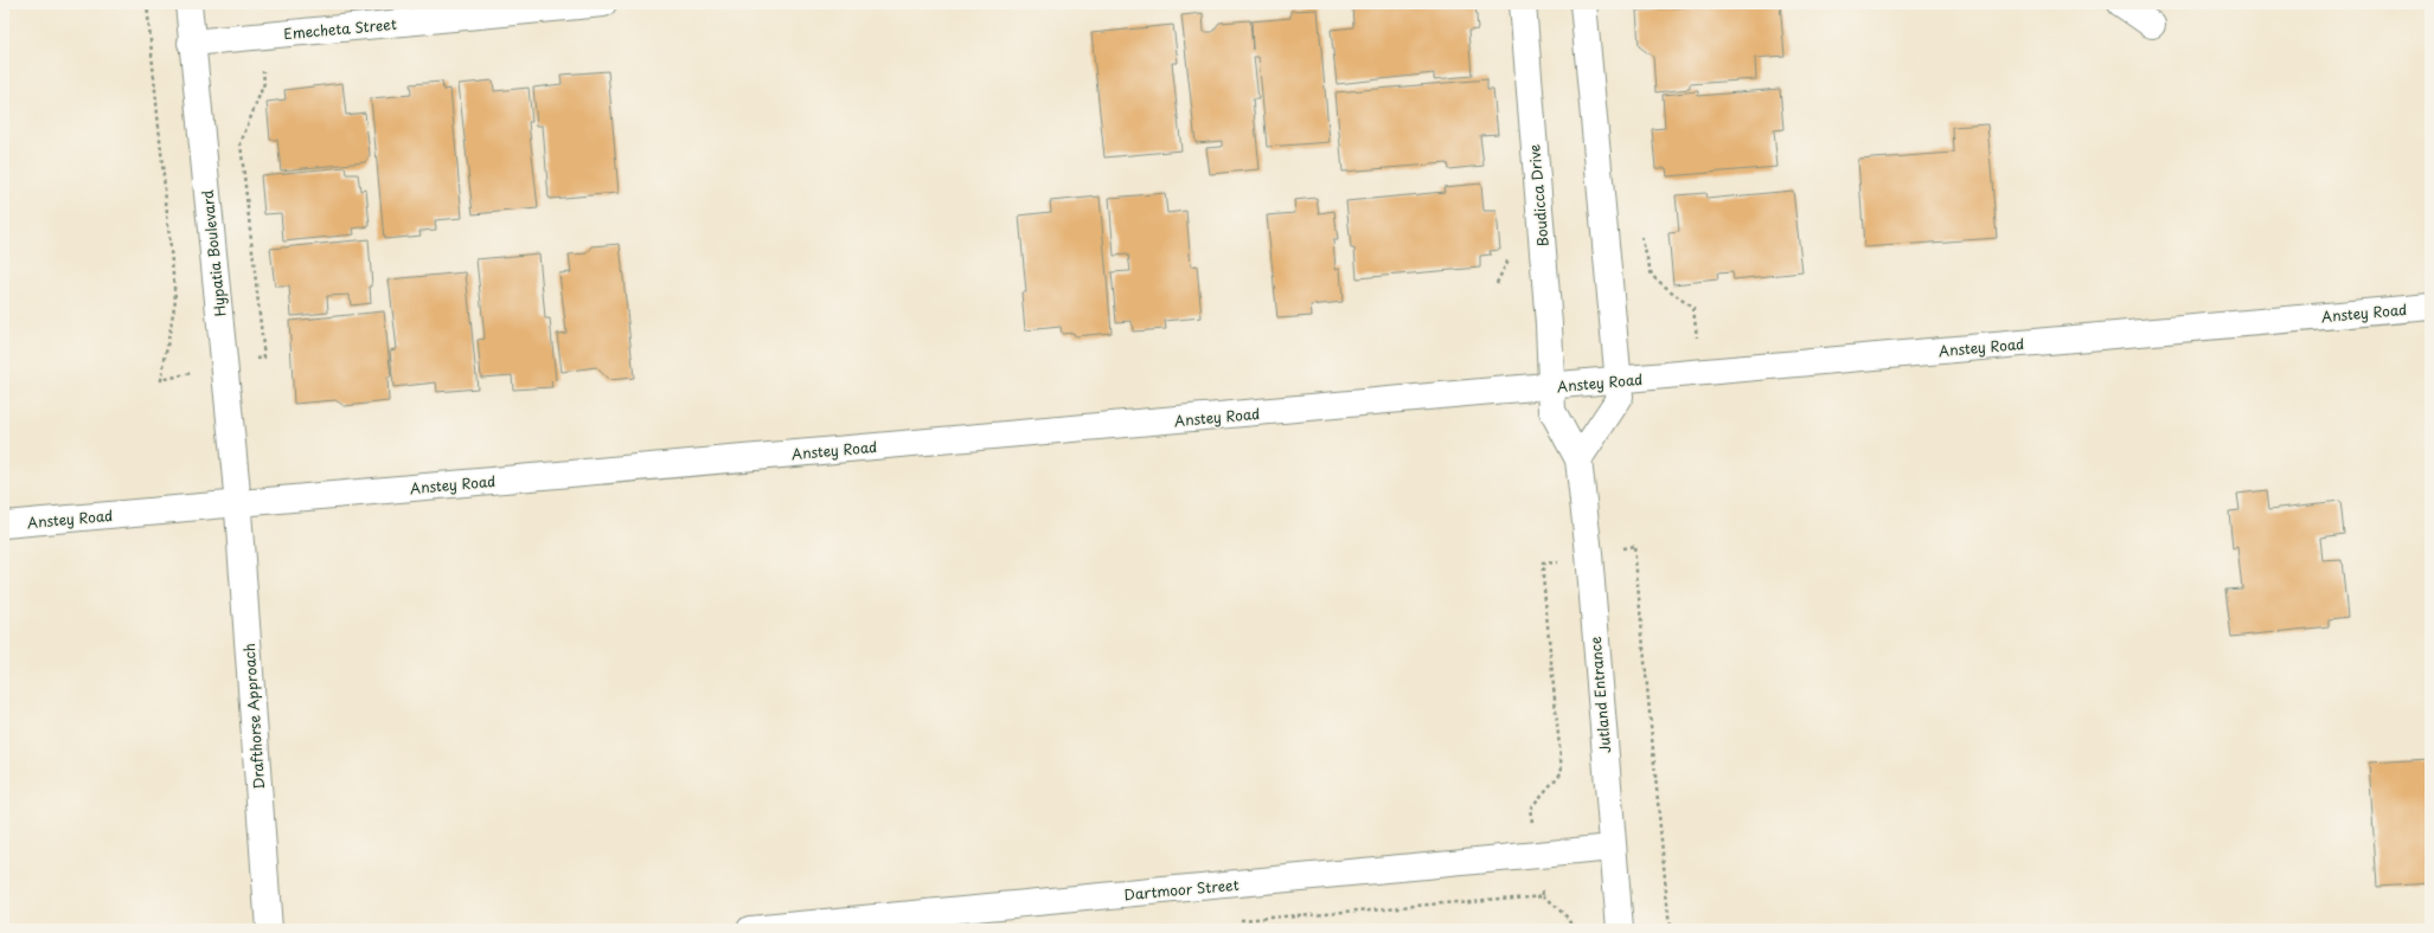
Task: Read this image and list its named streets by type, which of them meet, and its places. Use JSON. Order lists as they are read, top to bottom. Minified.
{"streets":{"street":["Emecheta Street","Boudicca Drive","Hypatia Boulevard","Anstey Road","Jutland Entrance","Drafthorse Approach","Dartmoor Street"]},"crossings":[["Emecheta Street","Hypatia Boulevard"],["Boudicca Drive","Anstey Road"],["Boudicca Drive","Jutland Entrance"],["Hypatia Boulevard","Anstey Road"],["Hypatia Boulevard","Drafthorse Approach"],["Anstey Road","Jutland Entrance"],["Anstey Road","Drafthorse Approach"],["Jutland Entrance","Dartmoor Street"]]}
